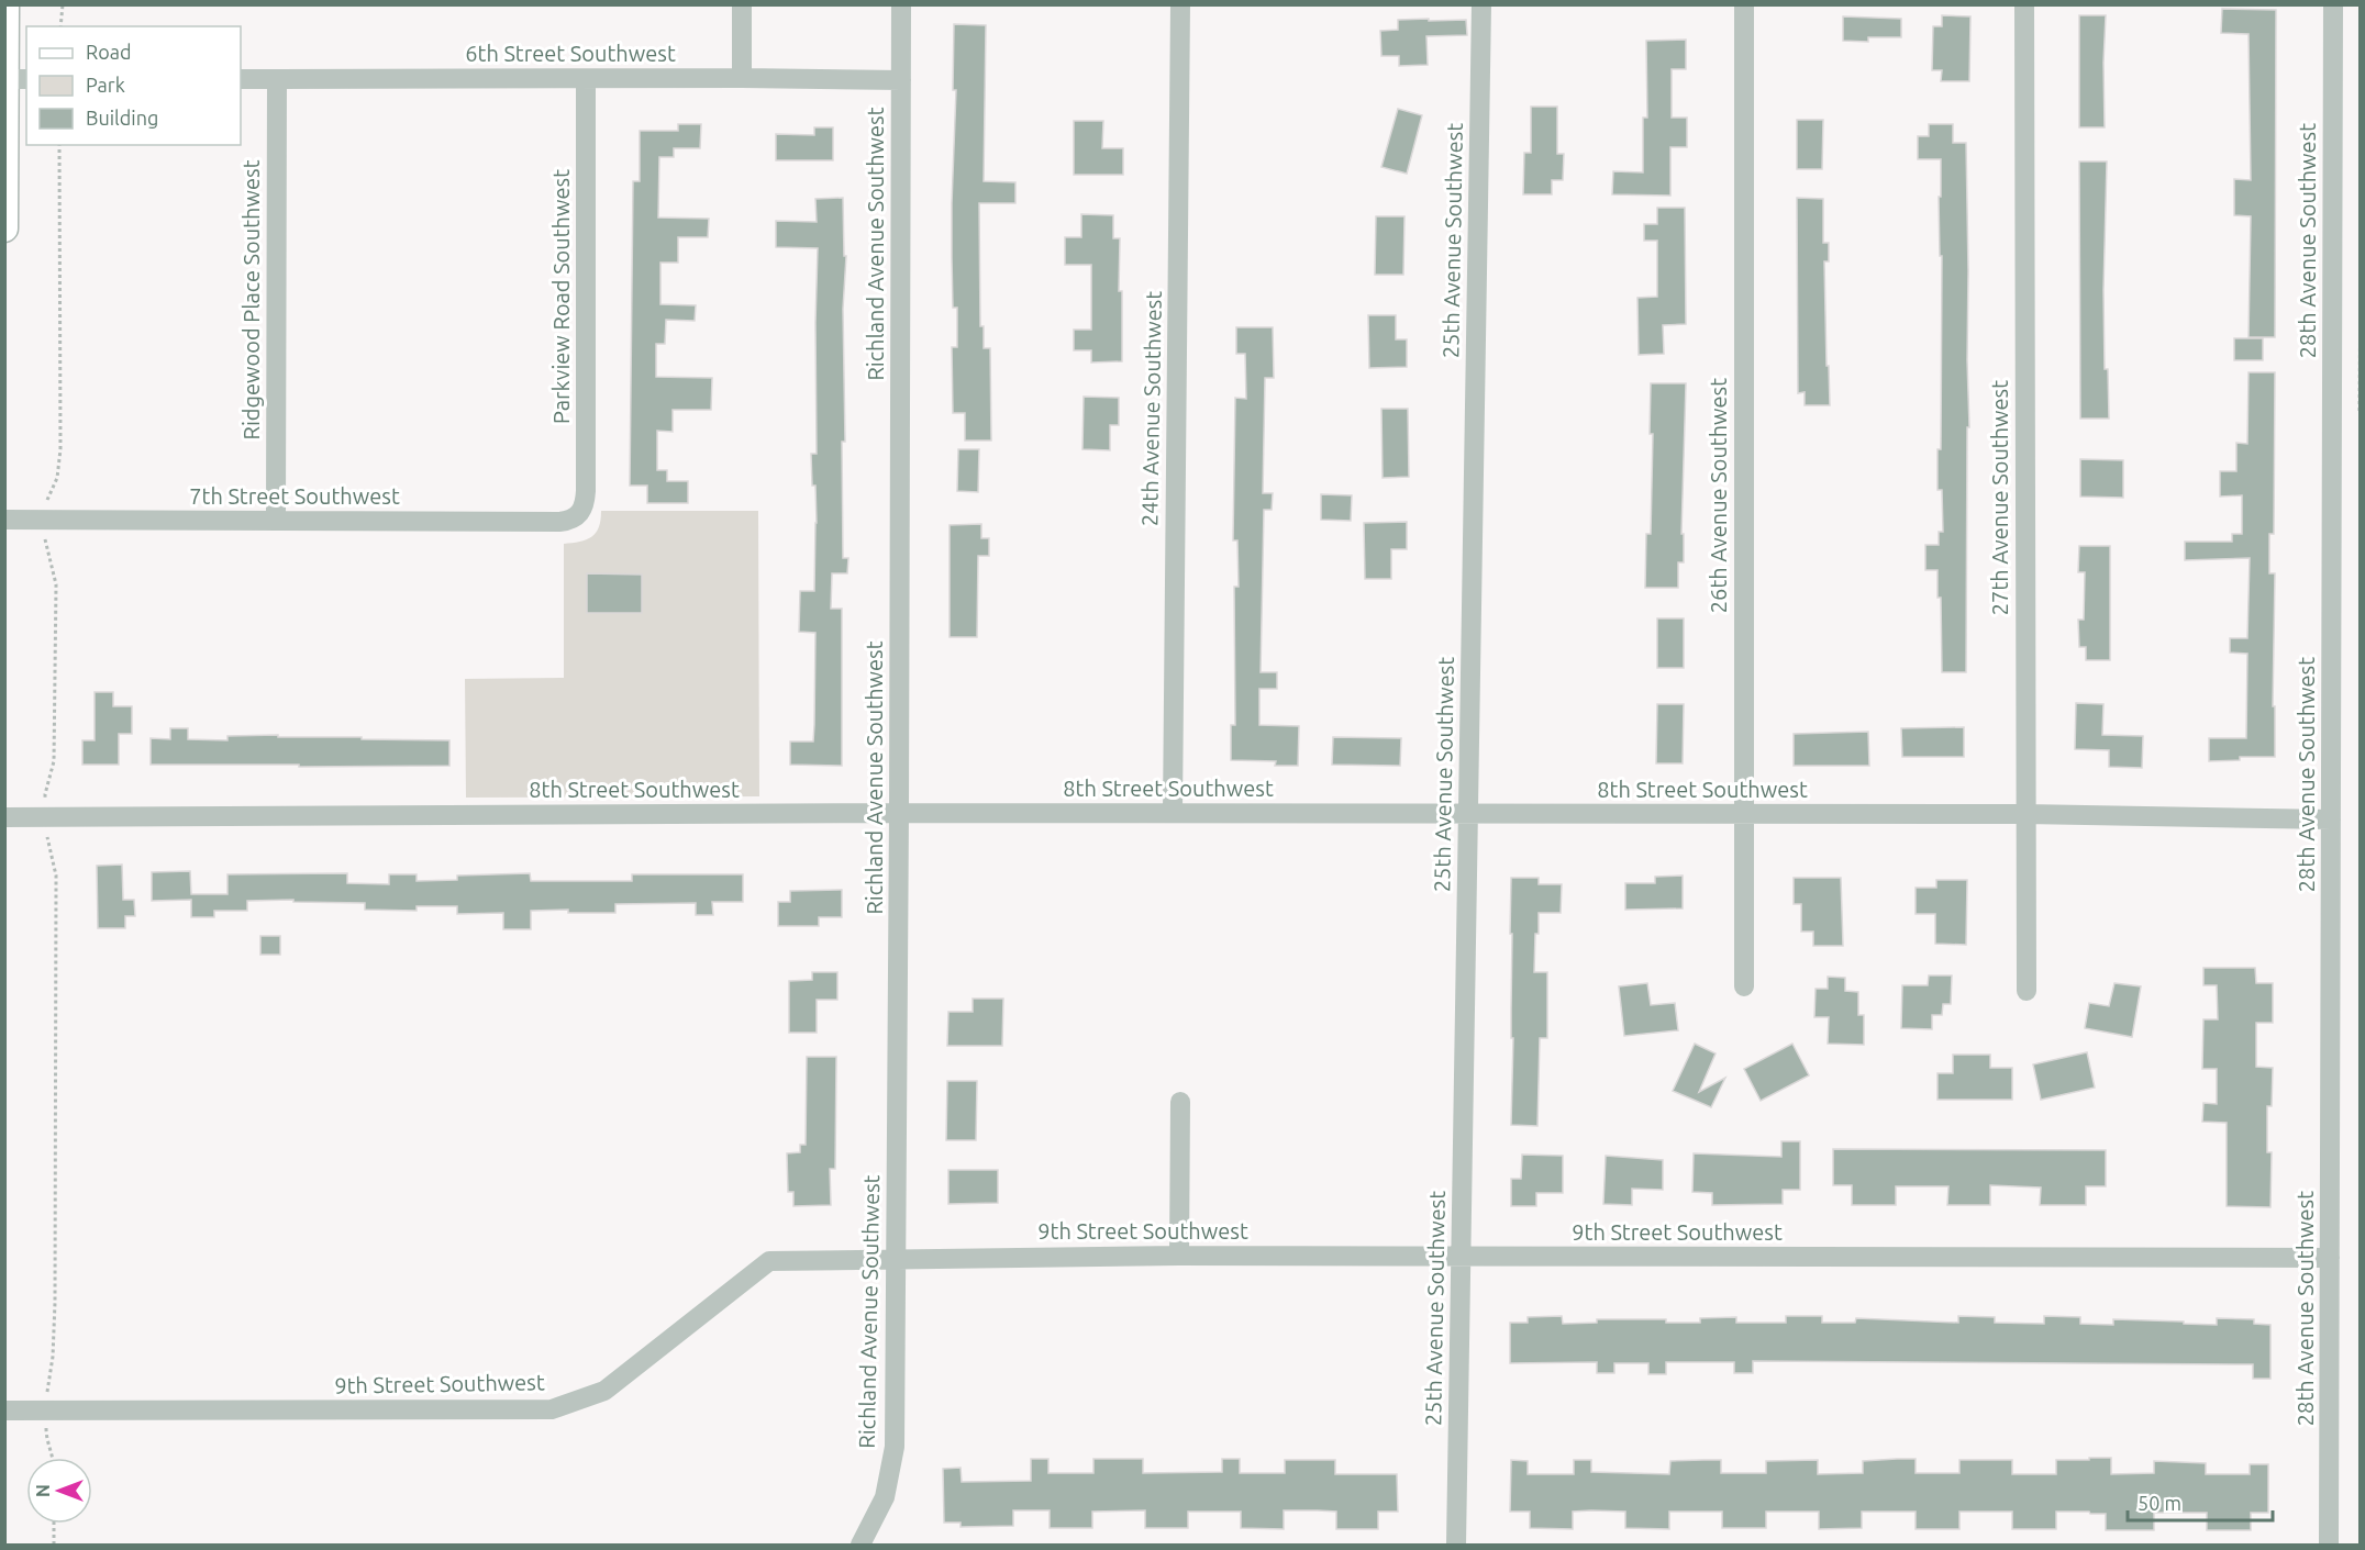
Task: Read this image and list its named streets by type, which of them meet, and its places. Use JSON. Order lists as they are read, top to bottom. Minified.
{"streets":{"street":["6th Street Southwest","25th Avenue Southwest","28th Avenue Southwest","Richland Avenue Southwest","Parkview Road Southwest","Ridgewood Place Southwest","24th Avenue Southwest","26th Avenue Southwest","7th Street Southwest","27th Avenue Southwest","8th Street Southwest","9th Street Southwest"]},"crossings":[["6th Street Southwest","Richland Avenue Southwest"],["6th Street Southwest","Parkview Road Southwest"],["6th Street Southwest","Ridgewood Place Southwest"],["25th Avenue Southwest","8th Street Southwest"],["25th Avenue Southwest","9th Street Southwest"],["28th Avenue Southwest","8th Street Southwest"],["28th Avenue Southwest","9th Street Southwest"],["Richland Avenue Southwest","8th Street Southwest"],["Richland Avenue Southwest","9th Street Southwest"],["Parkview Road Southwest","7th Street Southwest"],["Ridgewood Place Southwest","7th Street Southwest"],["24th Avenue Southwest","8th Street Southwest"],["26th Avenue Southwest","8th Street Southwest"],["27th Avenue Southwest","8th Street Southwest"]],"legend":["Road","Park","Building"],"scale_bar":"50 m","north":"left"}
